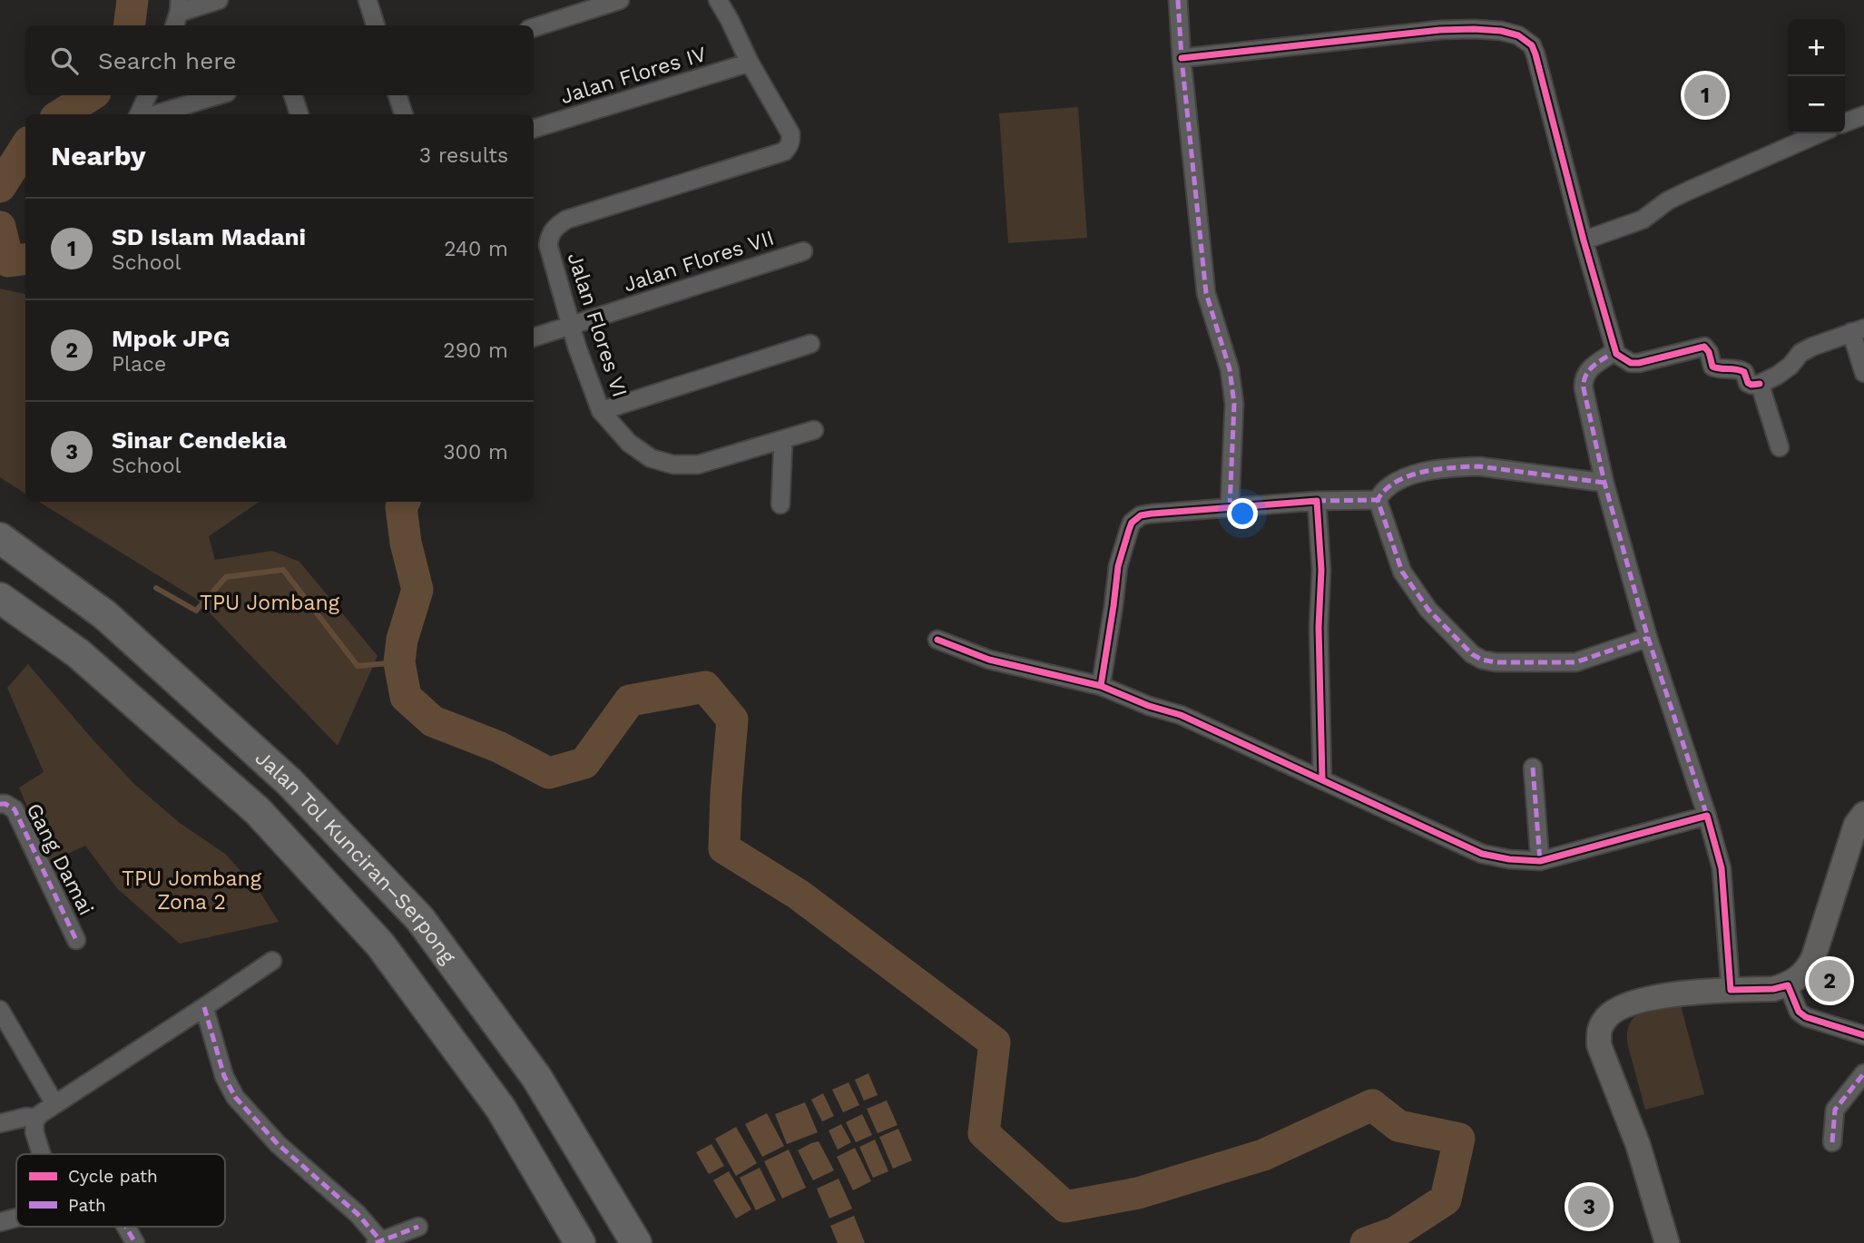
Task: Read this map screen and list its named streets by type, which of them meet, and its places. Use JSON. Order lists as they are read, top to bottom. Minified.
{"streets":{"highway":["Jalan Tol Kunciran–Serpong"],"street":["Jalan Flores IV","Jalan Flores VII","Jalan Flores VI","Gang Damai"]},"crossings":[["Jalan Flores IV","Jalan Flores VI"],["Jalan Flores VII","Jalan Flores VI"]],"parks":["TPU Jombang","TPU Jombang Zona 2"],"legend":["Cycle path","Path"],"page":{"map_buttons":["+","−"],"search":"Search here","pins":["1","2","3"],"heading":["Nearby","3 results"],"list":[{"mark":"1","name":"SD Islam Madani","note":"School","value":"240 m"},{"mark":"2","name":"Mpok JPG","note":"Place","value":"290 m"},{"mark":"3","name":"Sinar Cendekia","note":"School","value":"300 m"}]}}
